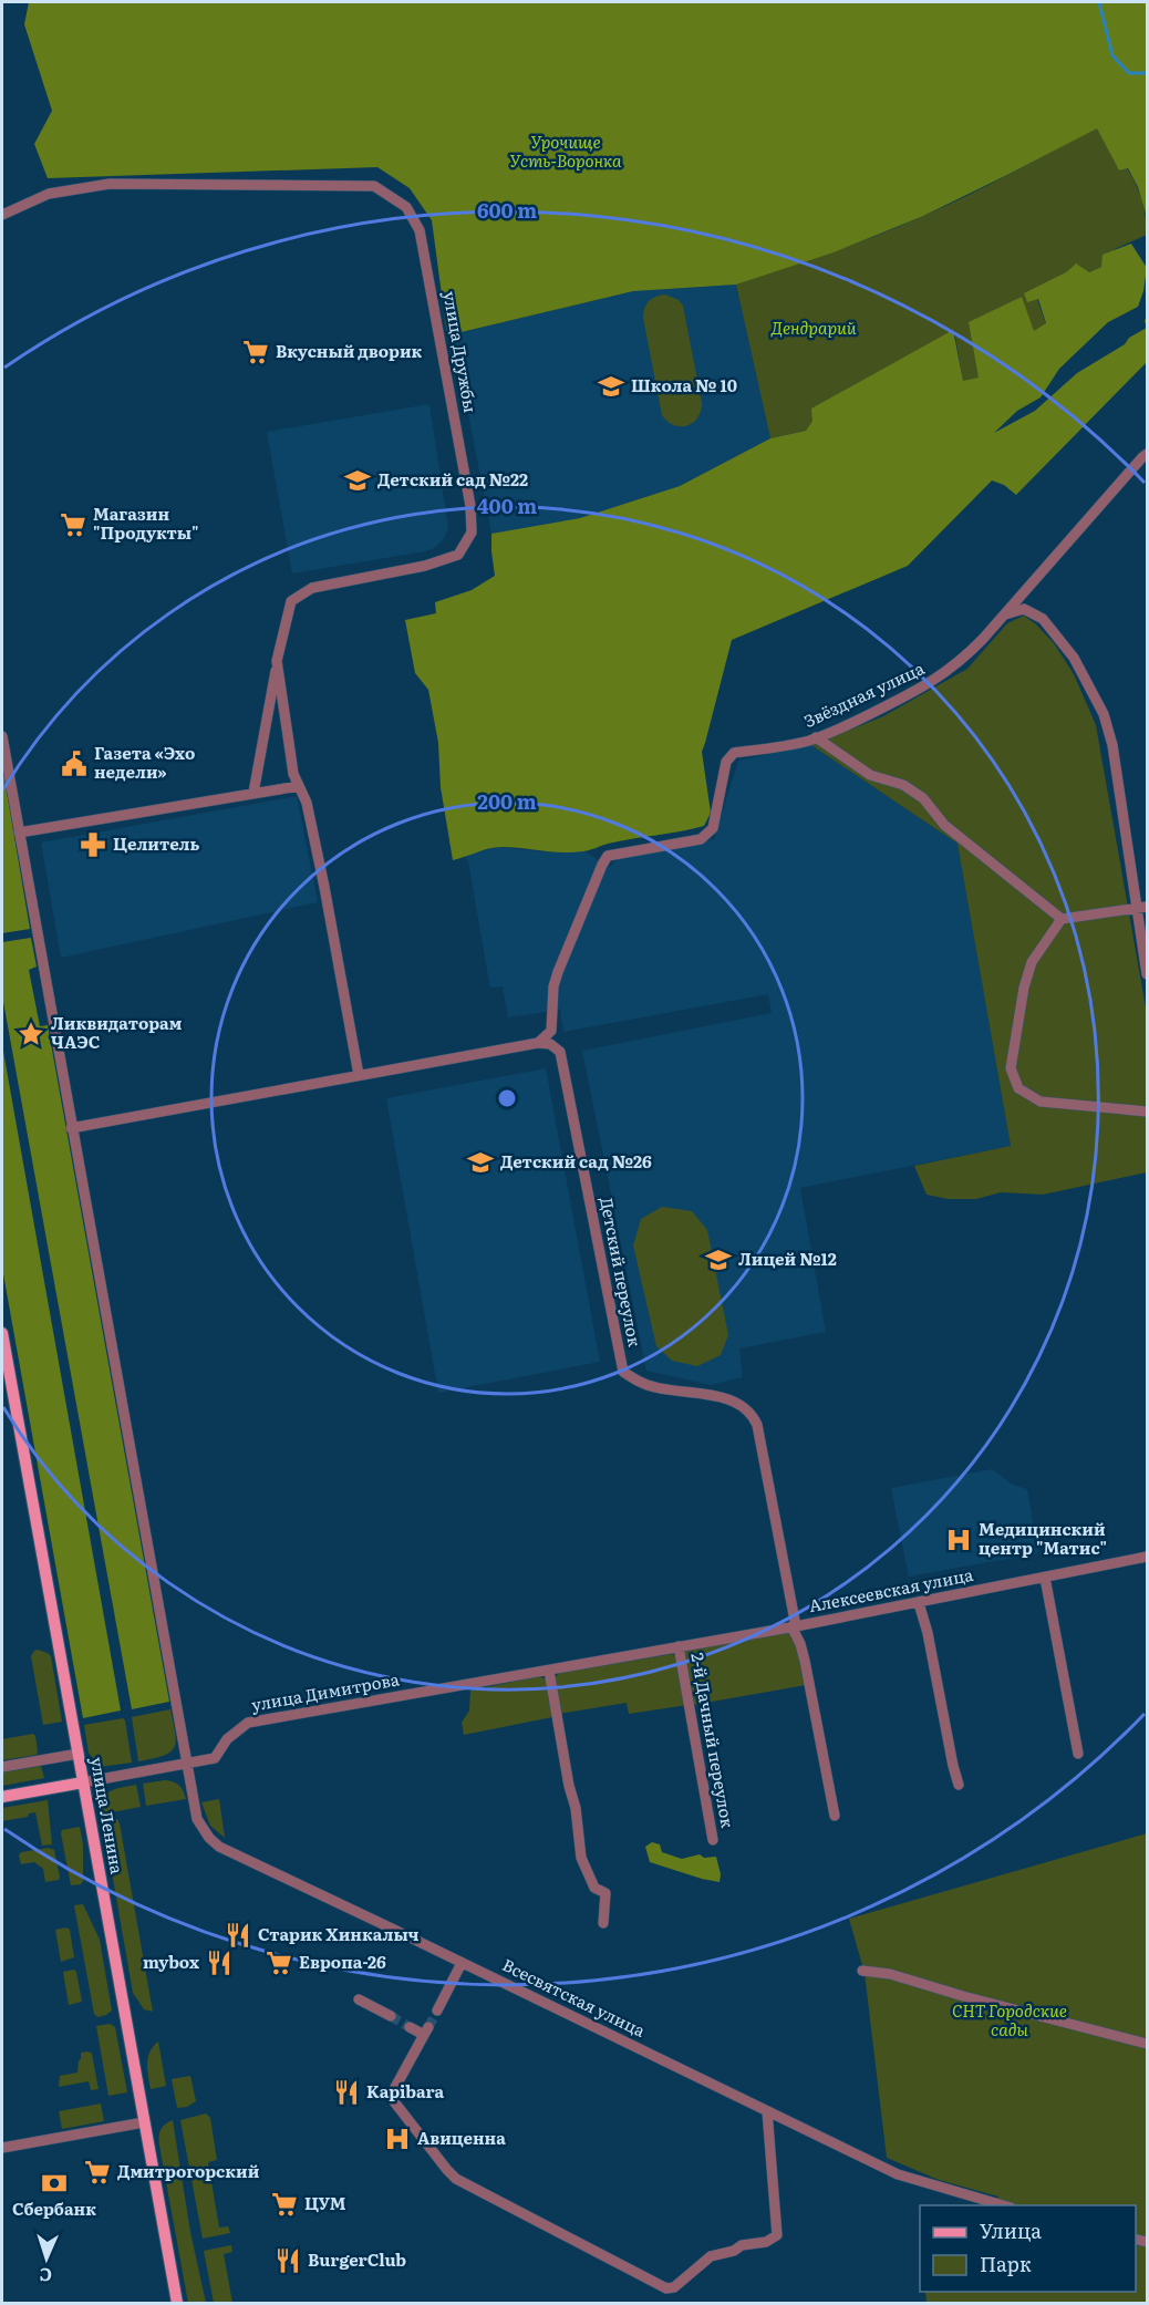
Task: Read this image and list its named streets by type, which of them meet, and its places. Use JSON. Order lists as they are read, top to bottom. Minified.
{"streets":{"main road":["улица Ленина"],"street":["улица Дружбы","Звёздная улица","Детский переулок","Алексеевская улица","улица Димитрова","2-й Дачный переулок","Всесвятская улица"]},"crossings":[["Звёздная улица","Детский переулок"],["Детский переулок","Алексеевская улица"],["улица Димитрова","улица Ленина"],["улица Димитрова","Всесвятская улица"]],"parks":["Урочище Усть-Воронка","Дендрарий","СНТ Городские сады"],"places":{"supermarket":["Вкусный дворик","Магазин \"Продукты\"","Европа-26","Дмитрогорский","ЦУМ"],"school or university":["Школа № 10","Детский сад №22","Детский сад №26","Лицей №12"],"public building":["Газета «Эхо недели»"],"pharmacy":["Целитель"],"place":["Ликвидаторам ЧАЭС"],"hospital":["Медицинский центр \"Матис\"","Авиценна"],"restaurant":["Старик Хинкалыч","mybox","Kapibara","BurgerClub"],"bank":["Сбербанк"]},"legend":["Улица","Парк"],"north":"bottom","rings":["600 m","400 m","200 m"]}
